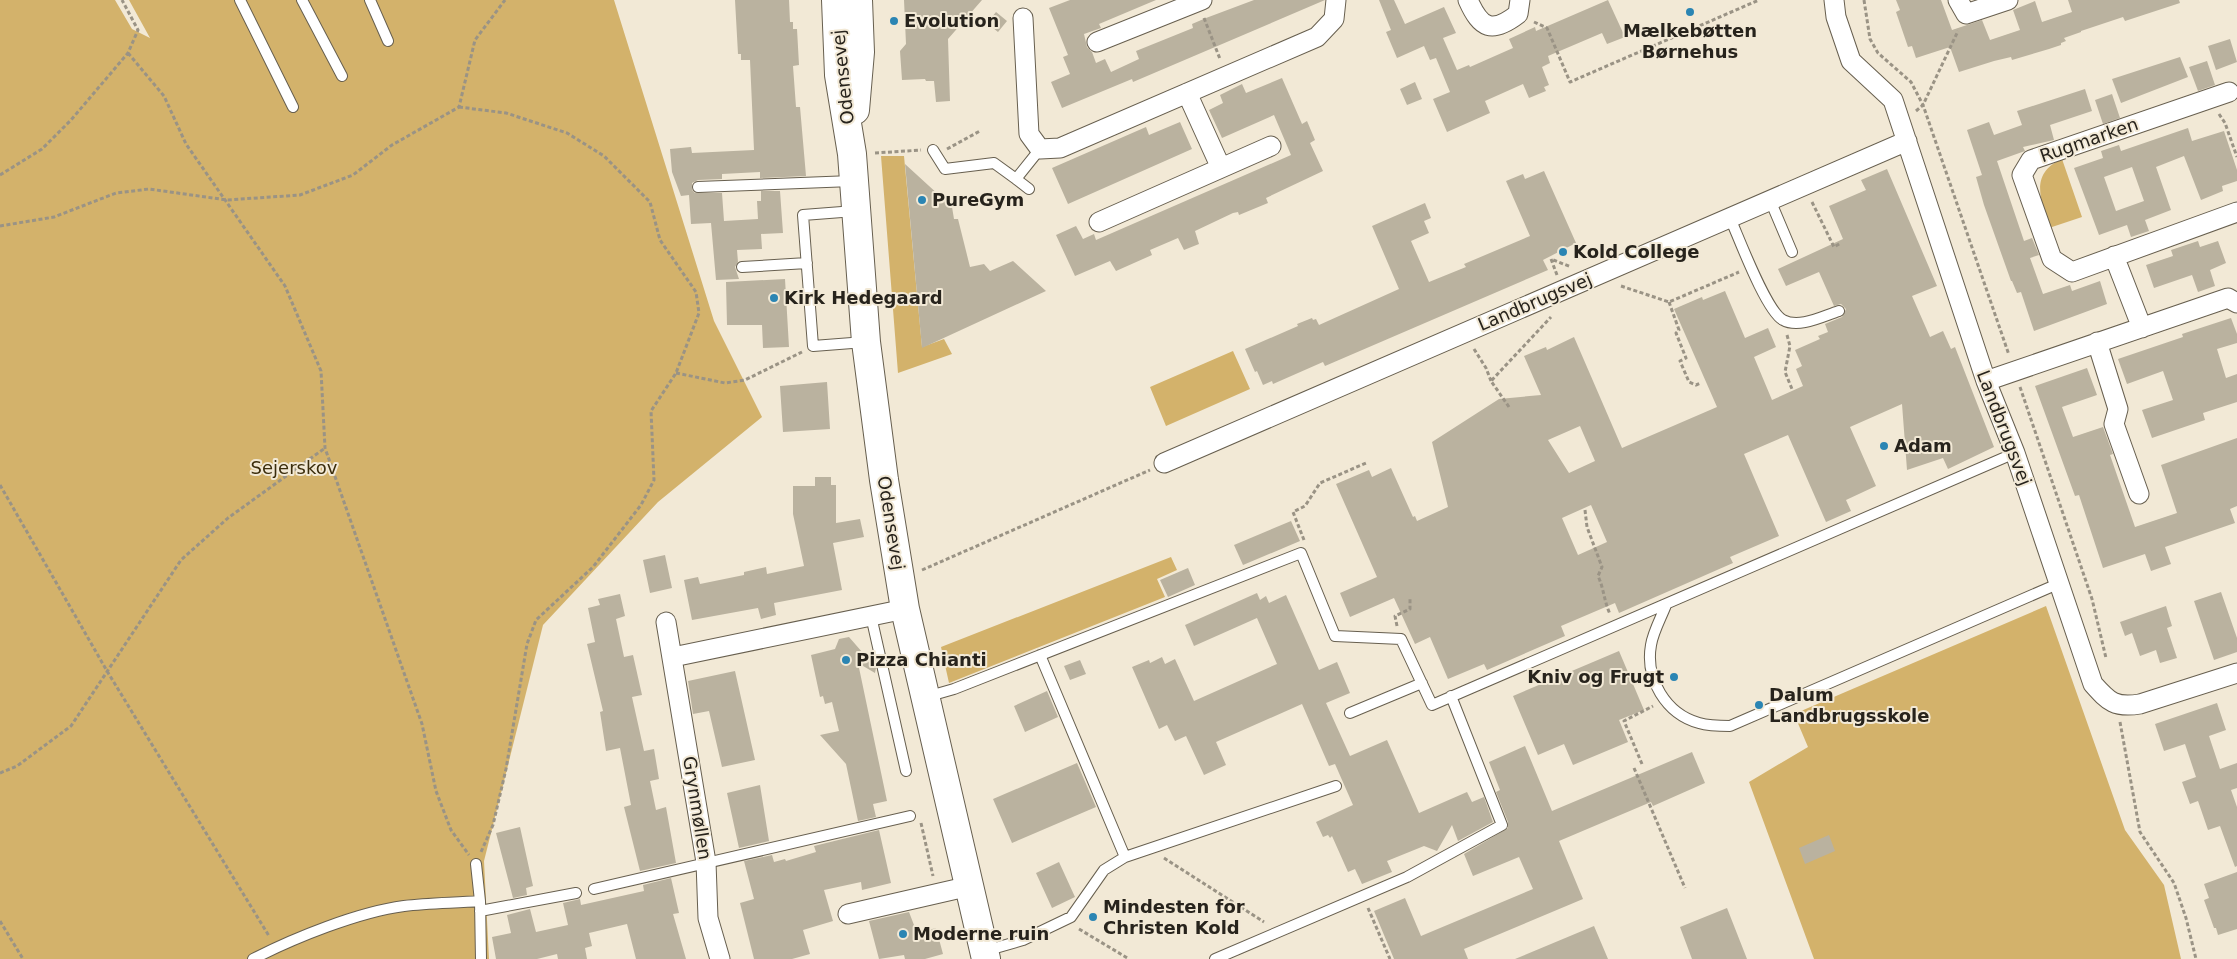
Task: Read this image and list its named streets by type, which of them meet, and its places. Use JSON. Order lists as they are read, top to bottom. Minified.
{"streets":{"main road":["Odensevej"],"street":["Rugmarken","Landbrugsvej","Grynmøllen"]},"parks":["Sejerskov"],"places":["Mælkebøtten Børnehus","Evolution","PureGym","Kold College","Kirk Hedegaard","Adam","Pizza Chianti","Kniv og Frugt","Dalum Landbrugsskole","Mindesten for Christen Kold","Moderne ruin"]}
